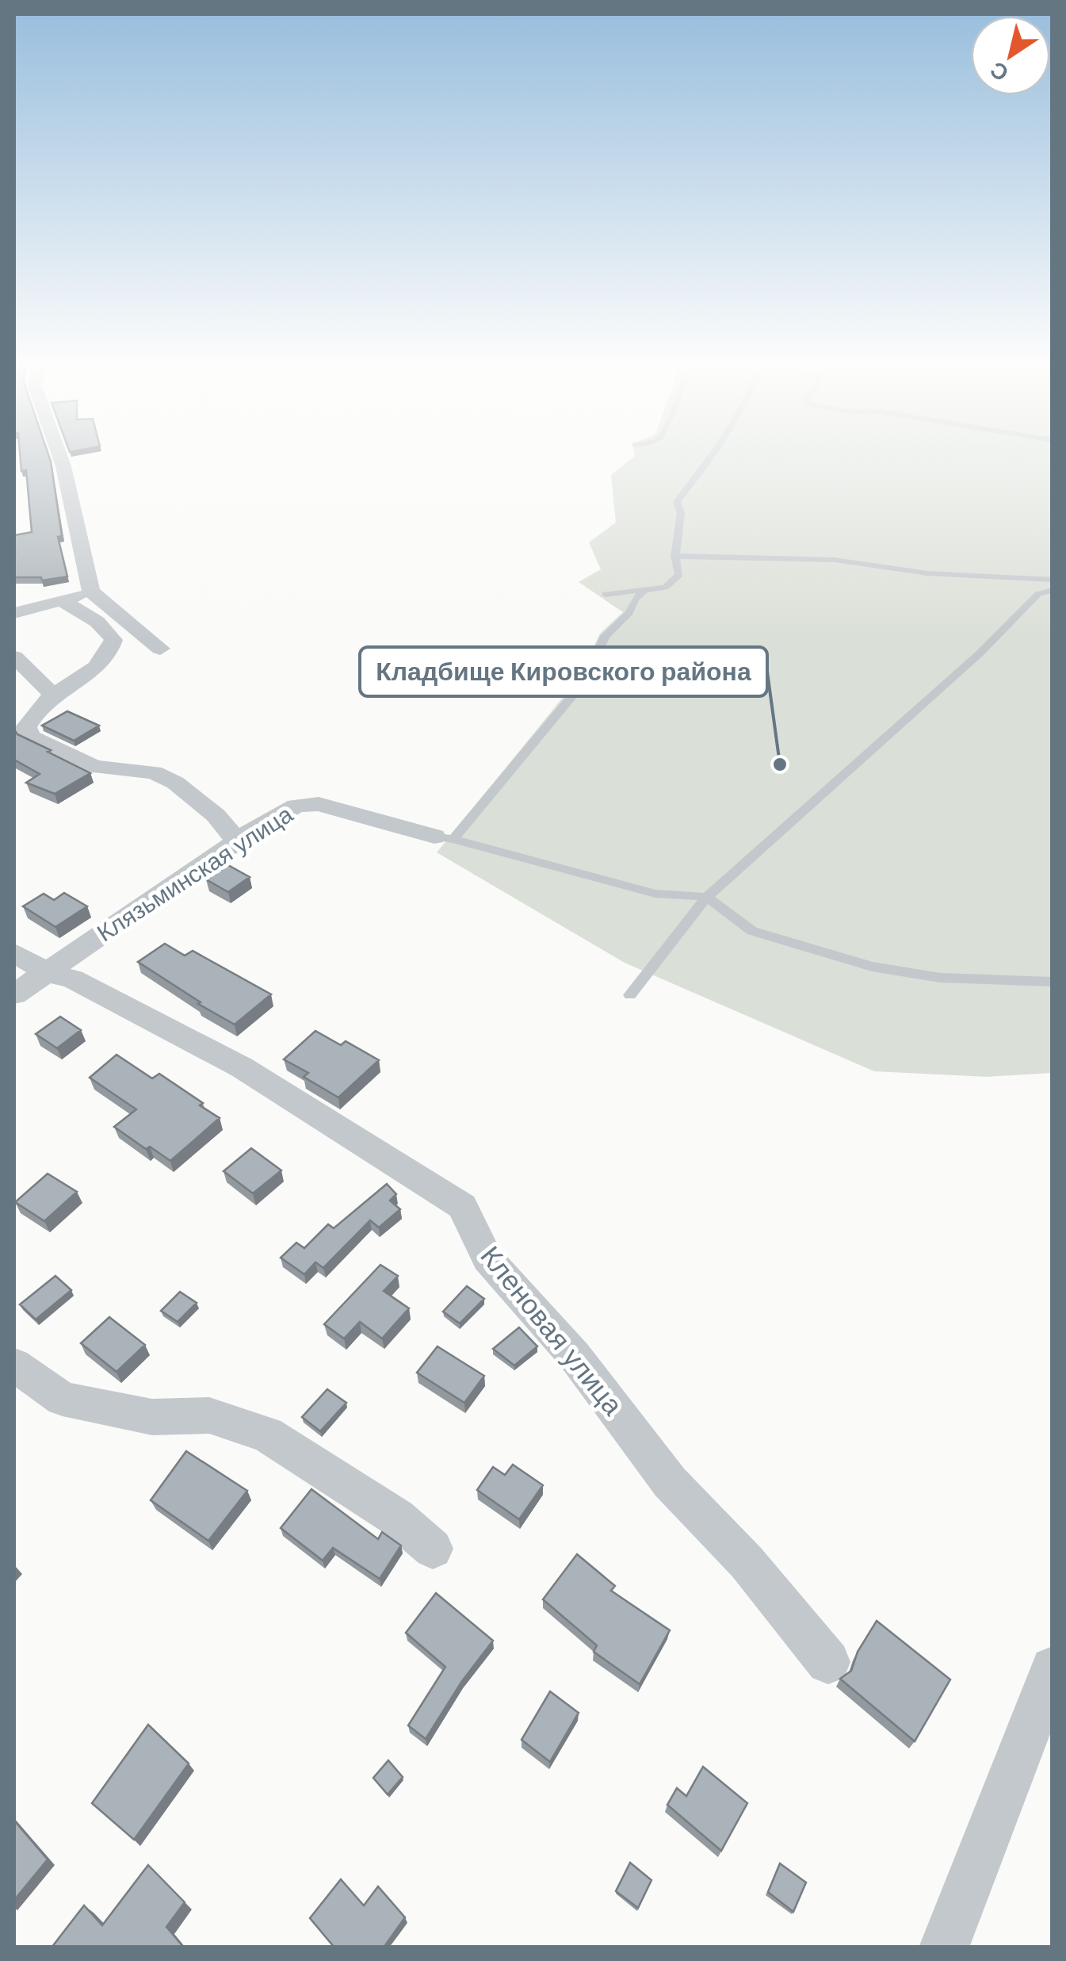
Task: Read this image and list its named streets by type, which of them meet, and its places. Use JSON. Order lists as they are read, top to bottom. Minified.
{"streets":{"street":["Клязьминская улица","Кленовая улица"]},"crossings":[["Клязьминская улица","Кленовая улица"]],"places":["Кладбище Кировского района"],"north":"bottom left"}
